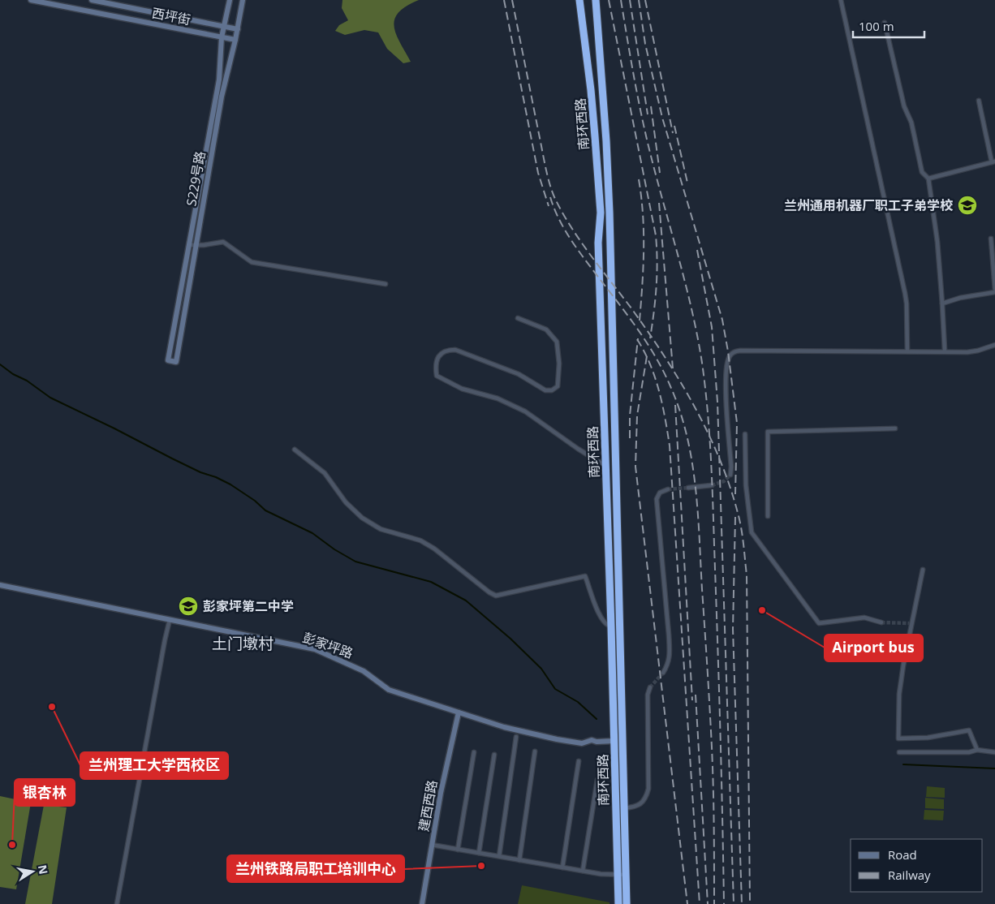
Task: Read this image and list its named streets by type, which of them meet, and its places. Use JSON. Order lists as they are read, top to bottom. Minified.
{"streets":{"highway":["南环西路"],"street":["西坪街","S229号路","彭家坪路","建西西路"]},"crossings":[["西坪街","S229号路"],["南环西路","彭家坪路"],["彭家坪路","建西西路"]],"districts":["土门墩村"],"places":{"school or university":["兰州通用机器厂职工子弟学校","彭家坪第二中学"],"other":["Airport bus","兰州理工大学西校区","银杏林","兰州铁路局职工培训中心"]},"legend":["Road","Railway"],"scale_bar":"100 m","north":"right"}
